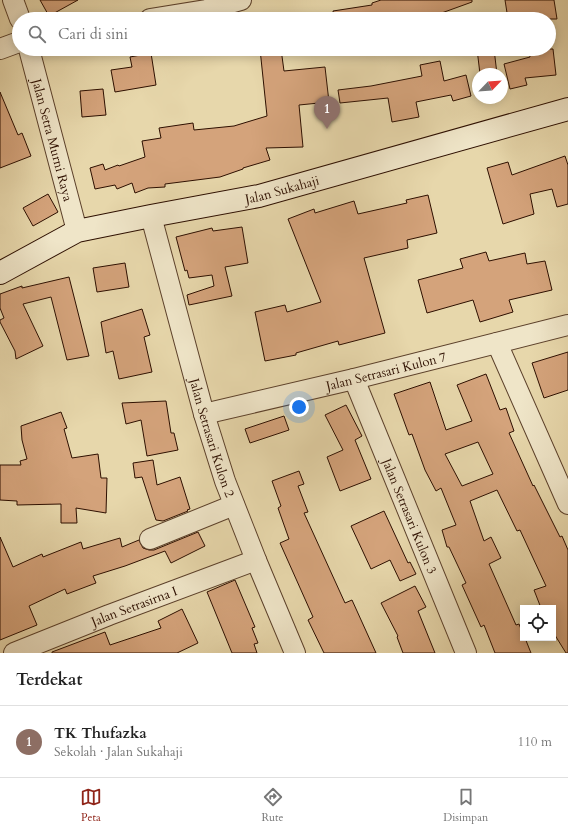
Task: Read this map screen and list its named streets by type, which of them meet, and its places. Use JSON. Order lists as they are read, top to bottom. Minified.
{"streets":{"street":["Jalan Setra Murni Raya","Jalan Sukahaji","Jalan Setrasari Kulon 7","Jalan Setrasari Kulon 2","Jalan Setrasari Kulon 3","Jalan Setrasirna I"]},"crossings":[["Jalan Setra Murni Raya","Jalan Sukahaji"],["Jalan Sukahaji","Jalan Setrasari Kulon 2"],["Jalan Setrasari Kulon 7","Jalan Setrasari Kulon 2"],["Jalan Setrasari Kulon 7","Jalan Setrasari Kulon 3"],["Jalan Setrasari Kulon 2","Jalan Setrasirna I"]],"north":"top right","page":{"search":"Cari di sini","pins":"1","heading":"Terdekat","list":[{"mark":"1","name":"TK Thufazka","note":"Sekolah · Jalan Sukahaji","value":"110 m"}],"nav":["Peta","Rute","Disimpan"]}}
